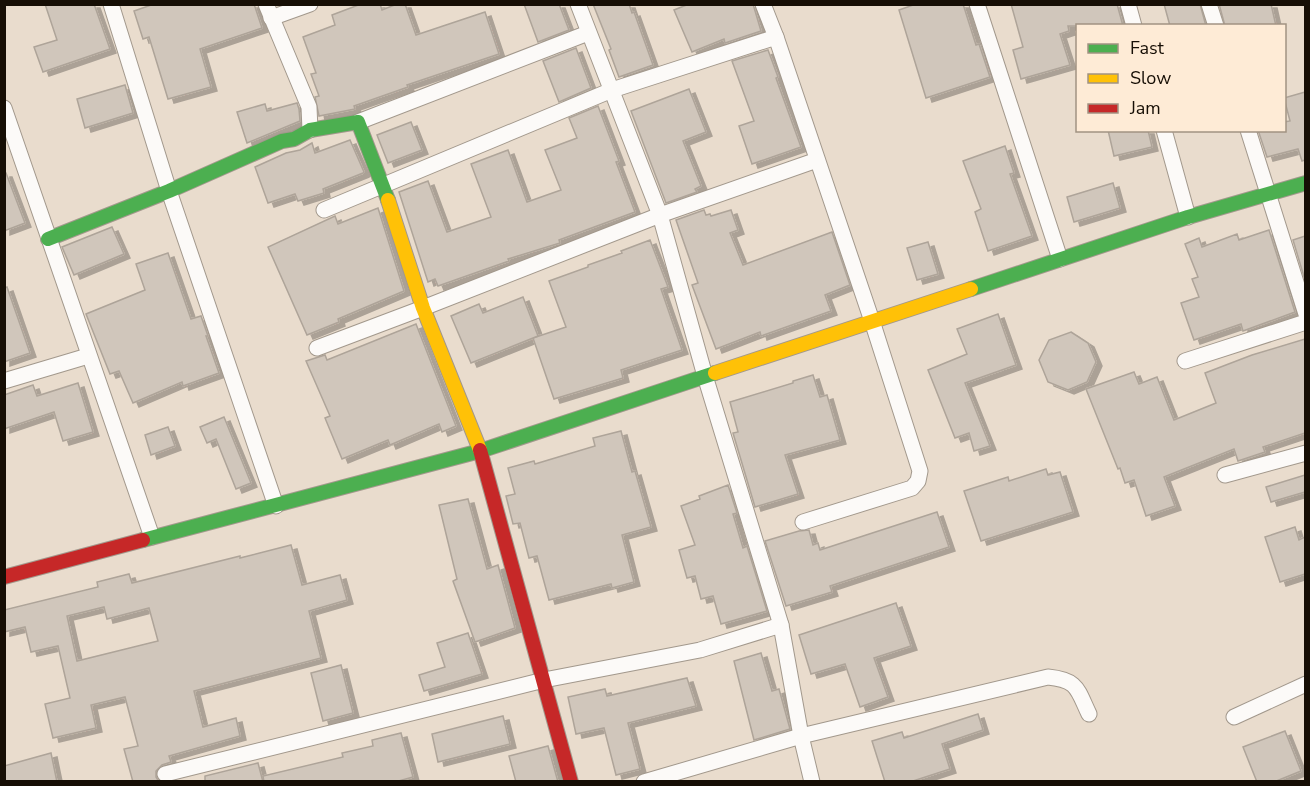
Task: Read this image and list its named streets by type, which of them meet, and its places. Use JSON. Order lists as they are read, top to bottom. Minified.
{"legend":["Fast","Slow","Jam"]}
